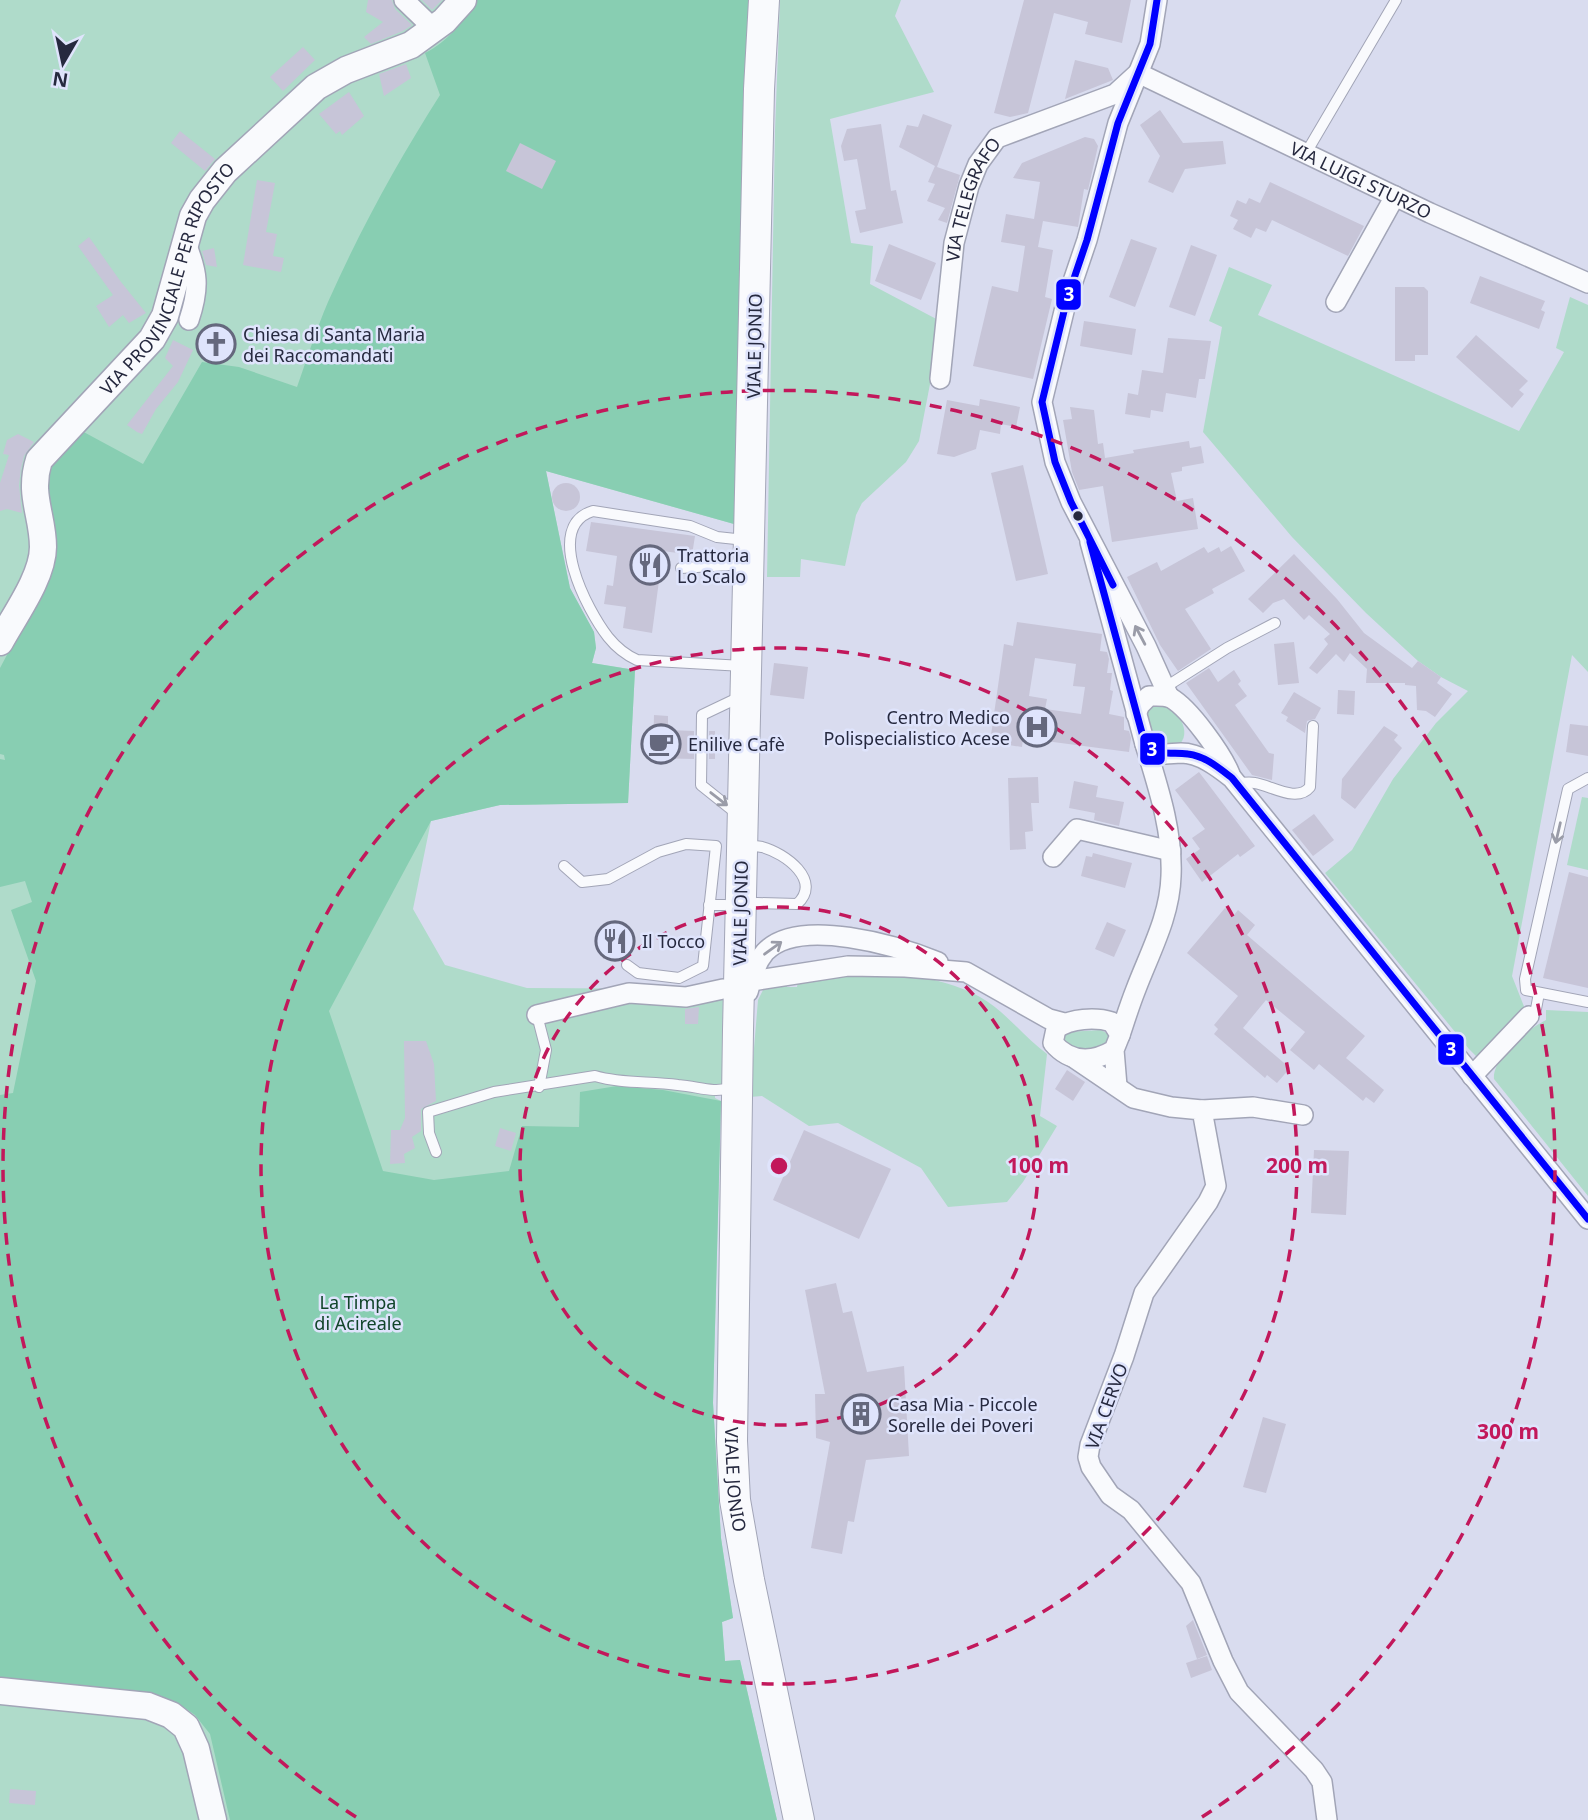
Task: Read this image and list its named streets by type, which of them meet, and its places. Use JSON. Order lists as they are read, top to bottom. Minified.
{"streets":{"main road":["VIALE JONIO"],"street":["VIA LUIGI STURZO","VIA TELEGRAFO","VIA PROVINCIALE PER RIPOSTO","VIA CERVO"]},"crossings":[["VIA LUIGI STURZO","VIA TELEGRAFO"]],"parks":["La Timpa di Acireale"],"places":{"church":["Chiesa di Santa Maria dei Raccomandati"],"restaurant":["Trattoria Lo Scalo","Il Tocco"],"hospital":["Centro Medico Polispecialistico Acese"],"cafe":["Enilive Cafè"],"building":["Casa Mia - Piccole Sorelle dei Poveri"]},"lines":["transit line 3"],"north":"bottom","rings":["100 m","200 m","300 m"]}
